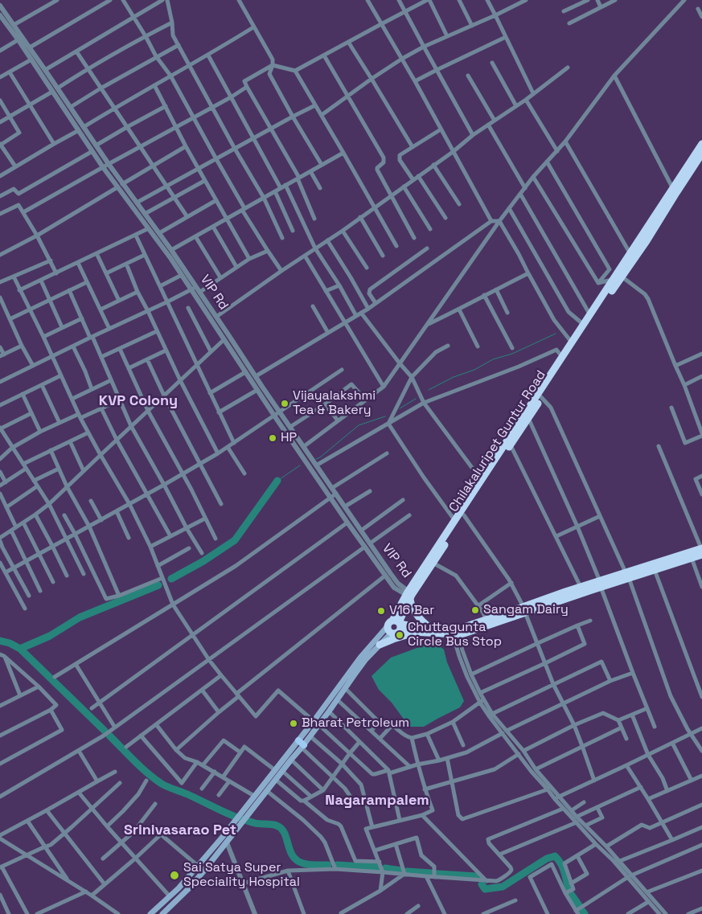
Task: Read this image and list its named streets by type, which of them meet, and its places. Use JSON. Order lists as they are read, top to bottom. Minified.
{"streets":{"highway":["Chilakaluripet Guntur Road"],"street":["VIP Rd"]},"crossings":[["VIP Rd","Chilakaluripet Guntur Road"]],"districts":["KVP Colony","Nagarampalem","Srinivasarao Pet"],"places":["Vijayalakshmi Tea & Bakery","HP","Sangam Dairy","V16 Bar","Chuttagunta Circle Bus Stop","Bharat Petroleum","Sai Satya Super Speciality Hospital"]}
